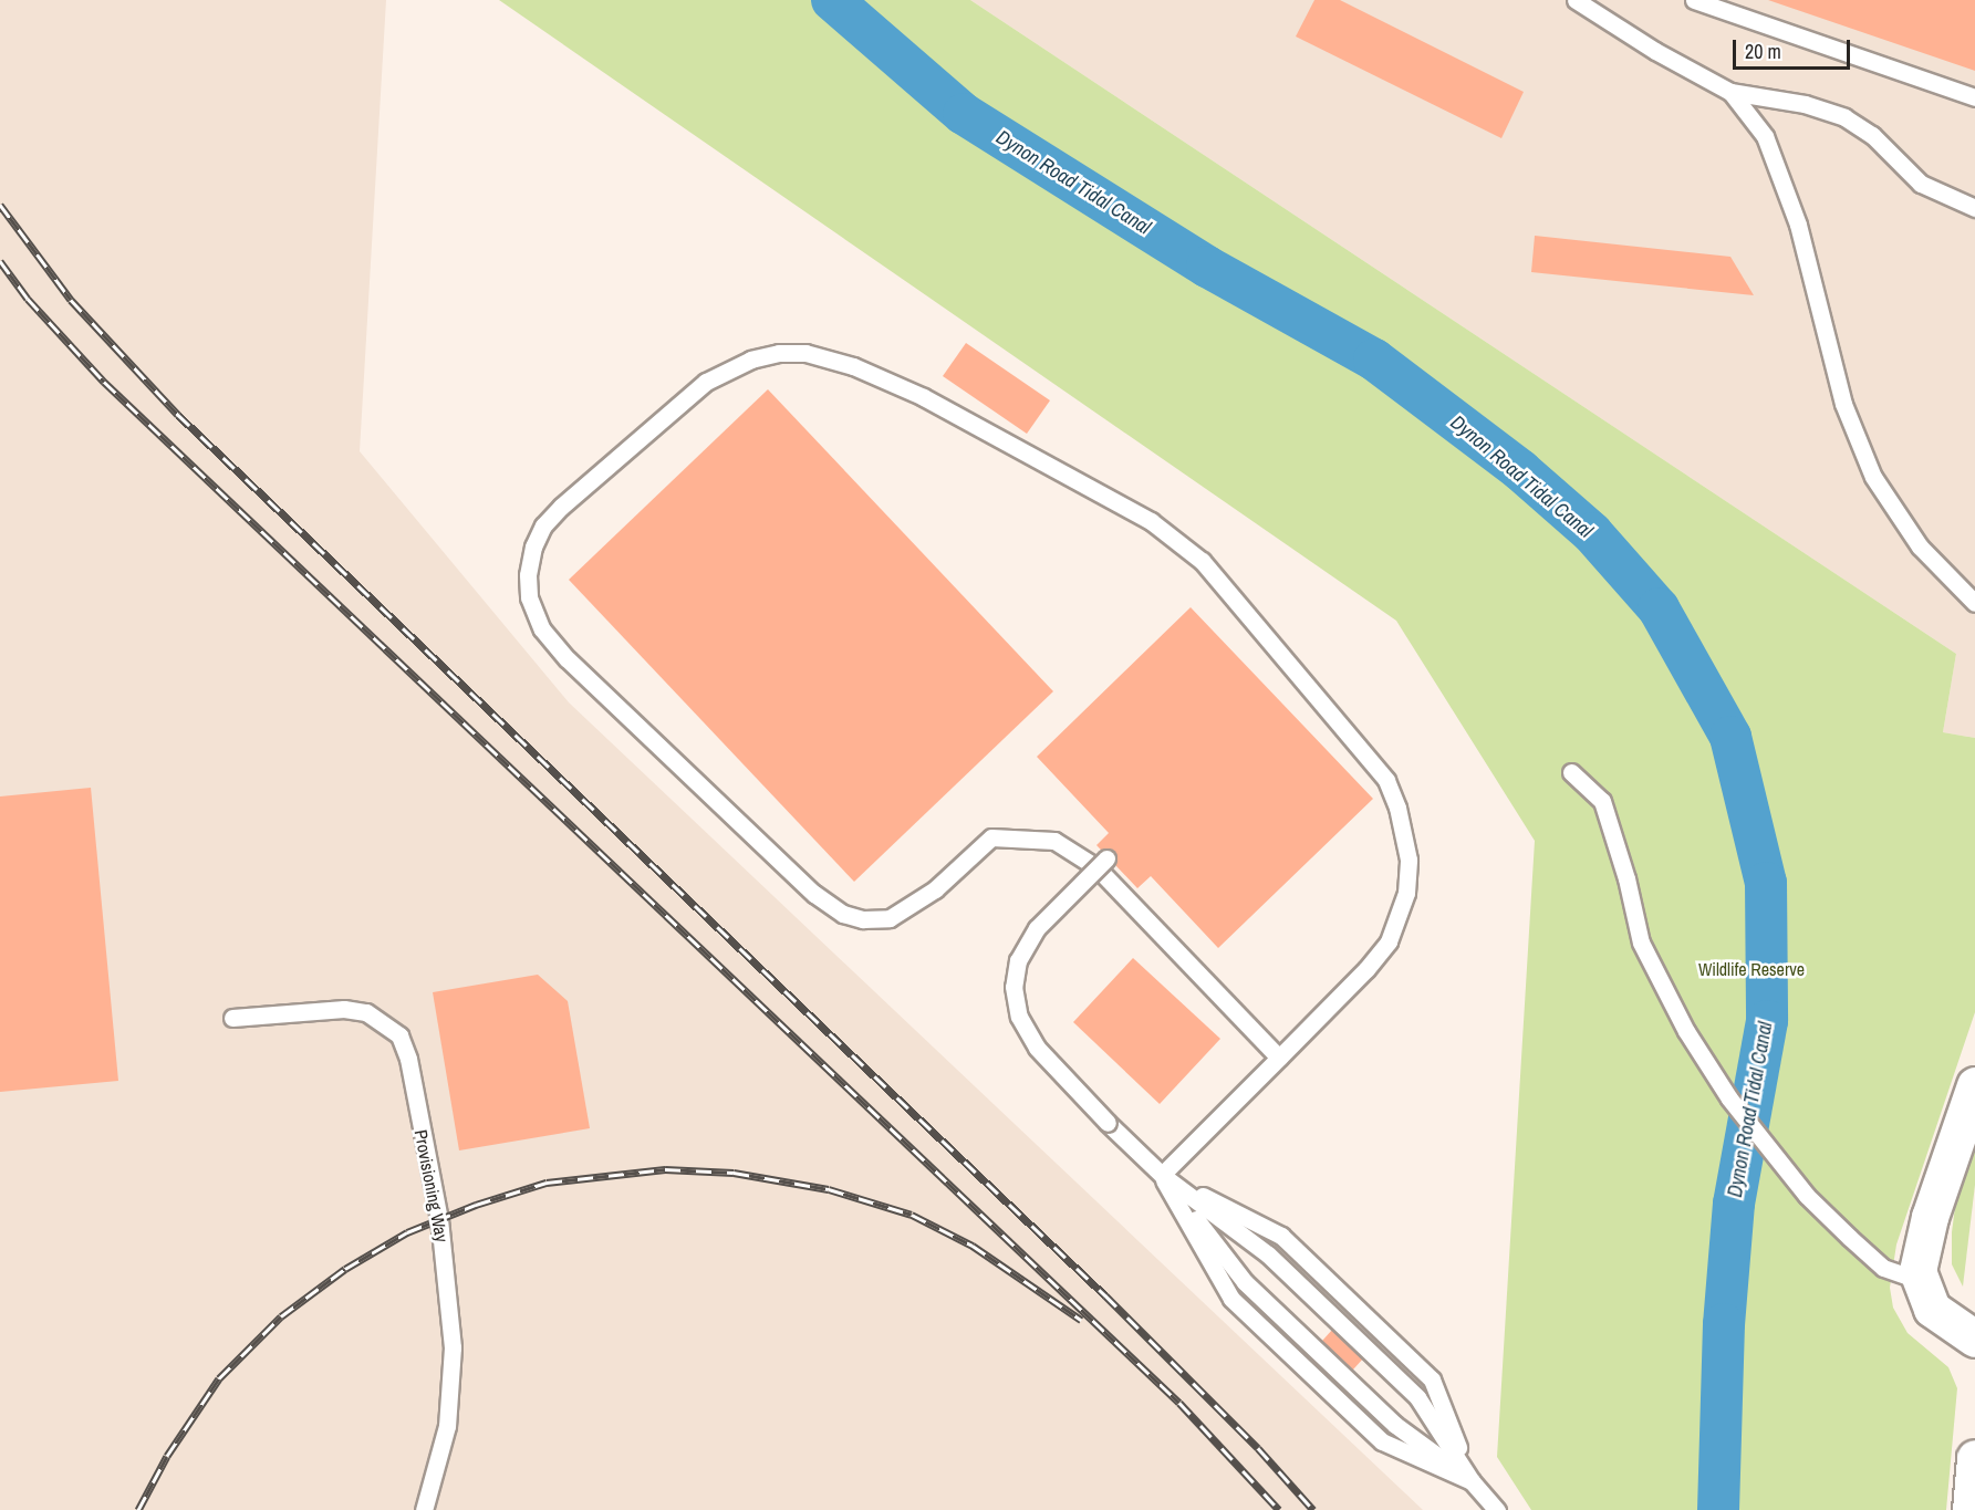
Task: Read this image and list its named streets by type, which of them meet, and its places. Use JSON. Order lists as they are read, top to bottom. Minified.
{"streets":{"lane":["Provisioning Way"]},"water":["Dynon Road Tidal Canal"],"parks":["Wildlife Reserve"],"scale_bar":"20 m"}
